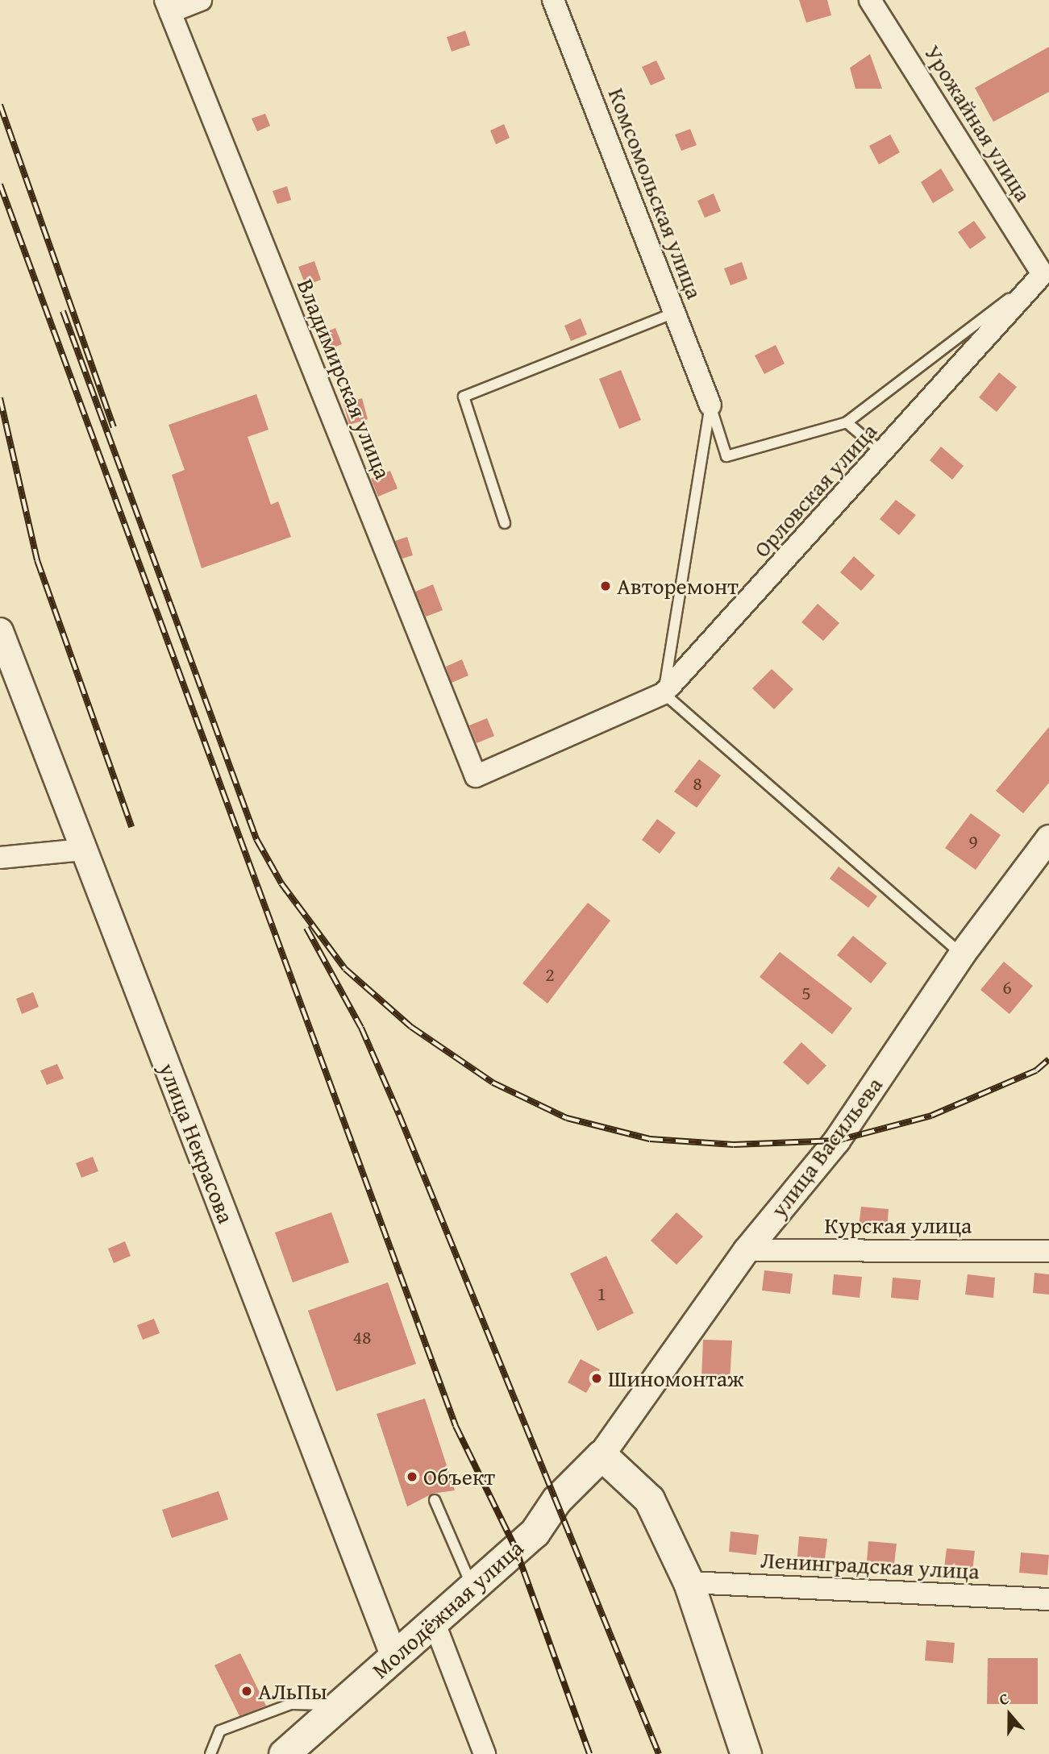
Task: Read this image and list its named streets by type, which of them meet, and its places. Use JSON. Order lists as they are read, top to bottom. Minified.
{"streets":{"main road":["Молодёжная улица"],"street":["Урожайная улица","Комсомольская улица","Владимирская улица","Орловская улица","улица Некрасова","улица Васильева","Курская улица","Ленинградская улица"]},"crossings":[["Урожайная улица","Орловская улица"],["Владимирская улица","Орловская улица"],["улица Некрасова","Молодёжная улица"],["улица Васильева","Курская улица"],["улица Васильева","Молодёжная улица"]],"places":["Авторемонт","Шиномонтаж","Объект","АЛьПы"],"house_numbers":["8","9","2","6","5","1","48"],"north":"top"}
